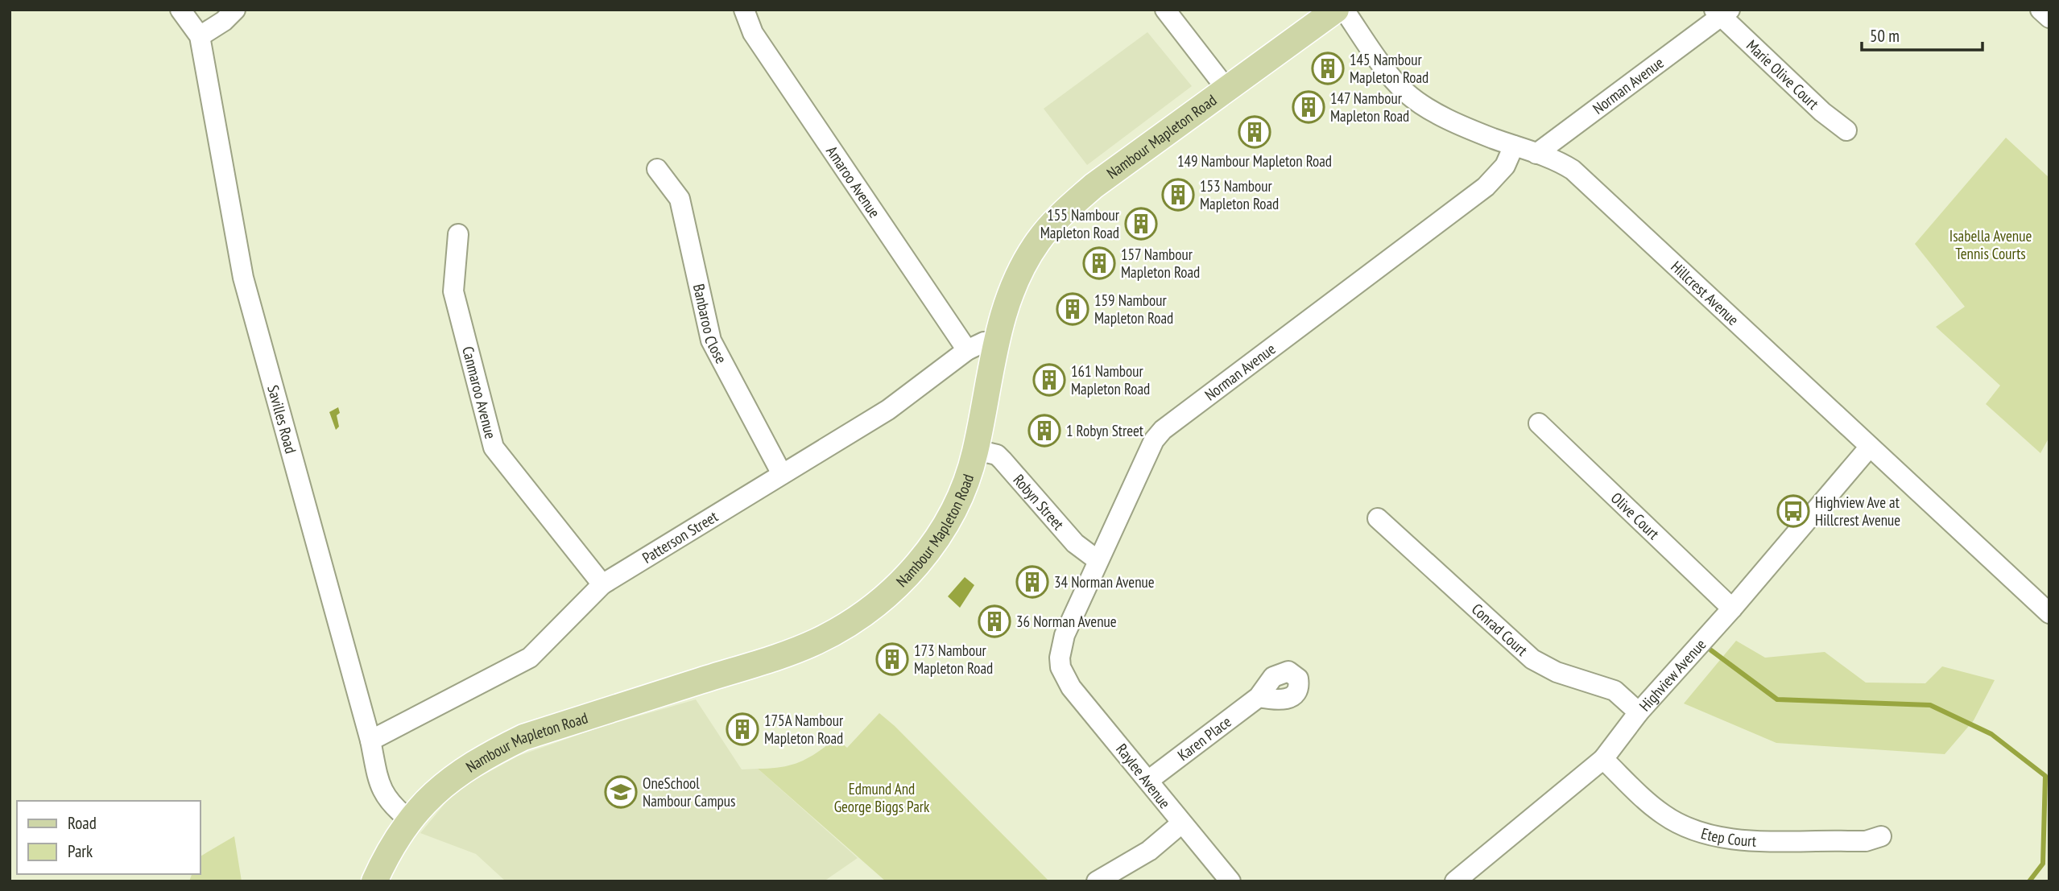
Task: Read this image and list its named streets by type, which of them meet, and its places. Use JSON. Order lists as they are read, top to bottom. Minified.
{"streets":{"main road":["Nambour Mapleton Road"],"street":["Marie Olive Court","Norman Avenue","Amaroo Avenue","Hillcrest Avenue","Banbaroo Close","Canmaroo Avenue","Savilles Road","Robyn Street","Olive Court","Patterson Street","Conrad Court","Highview Avenue","Karen Place","Raylee Avenue","Etep Court"]},"crossings":[["Marie Olive Court","Norman Avenue"],["Norman Avenue","Hillcrest Avenue"],["Norman Avenue","Robyn Street"],["Norman Avenue","Raylee Avenue"],["Nambour Mapleton Road","Savilles Road"],["Nambour Mapleton Road","Robyn Street"],["Nambour Mapleton Road","Patterson Street"],["Amaroo Avenue","Patterson Street"],["Hillcrest Avenue","Highview Avenue"],["Banbaroo Close","Patterson Street"],["Canmaroo Avenue","Patterson Street"],["Savilles Road","Patterson Street"],["Olive Court","Highview Avenue"],["Conrad Court","Highview Avenue"],["Highview Avenue","Etep Court"],["Karen Place","Raylee Avenue"]],"parks":["Isabella Avenue Tennis Courts","Edmund And George Biggs Park"],"places":{"building":["145 Nambour Mapleton Road","147 Nambour Mapleton Road","149 Nambour Mapleton Road","153 Nambour Mapleton Road","155 Nambour Mapleton Road","157 Nambour Mapleton Road","159 Nambour Mapleton Road","161 Nambour Mapleton Road","1 Robyn Street","34 Norman Avenue","36 Norman Avenue","173 Nambour Mapleton Road","175A Nambour Mapleton Road"],"bus stop":["Highview Ave at Hillcrest Avenue"],"school or university":["OneSchool Nambour Campus"]},"legend":["Road","Park"],"scale_bar":"50 m"}
